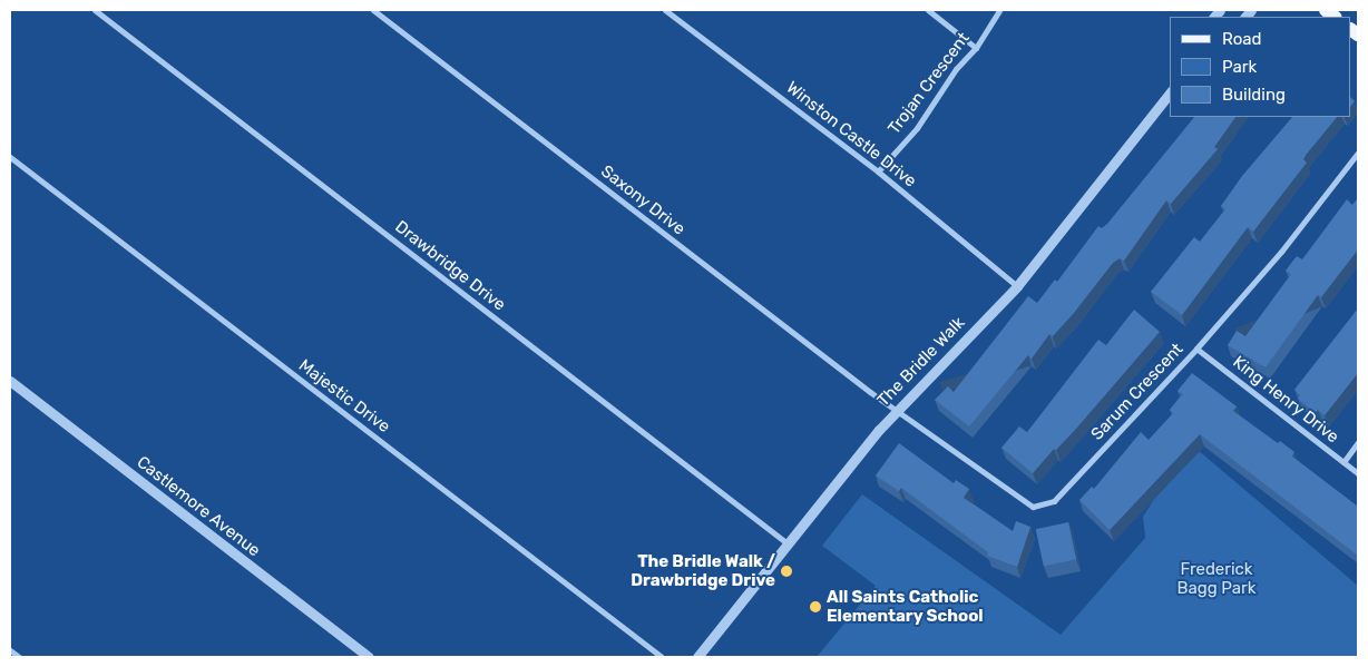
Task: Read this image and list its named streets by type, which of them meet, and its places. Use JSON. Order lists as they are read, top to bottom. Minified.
{"streets":{"street":["Trojan Crescent","Winston Castle Drive","Saxony Drive","Drawbridge Drive","The Bridle Walk","Sarum Crescent","Majestic Drive","King Henry Drive","Castlemore Avenue"]},"crossings":[["Trojan Crescent","Winston Castle Drive"],["Winston Castle Drive","The Bridle Walk"],["Saxony Drive","The Bridle Walk"],["Saxony Drive","Sarum Crescent"],["Drawbridge Drive","The Bridle Walk"],["The Bridle Walk","Sarum Crescent"],["Sarum Crescent","King Henry Drive"]],"parks":["Frederick Bagg Park"],"places":["The Bridle Walk / Drawbridge Drive","All Saints Catholic Elementary School"],"legend":["Road","Park","Building"]}
